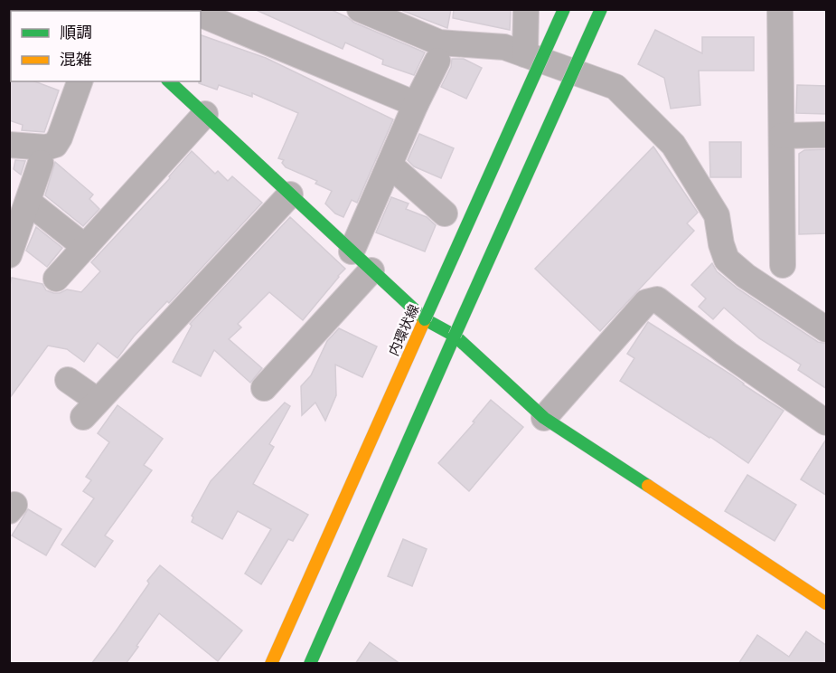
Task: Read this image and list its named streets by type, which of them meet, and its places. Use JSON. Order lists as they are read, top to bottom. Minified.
{"streets":{"street":["内環状線"]},"legend":["順調","混雑"]}
